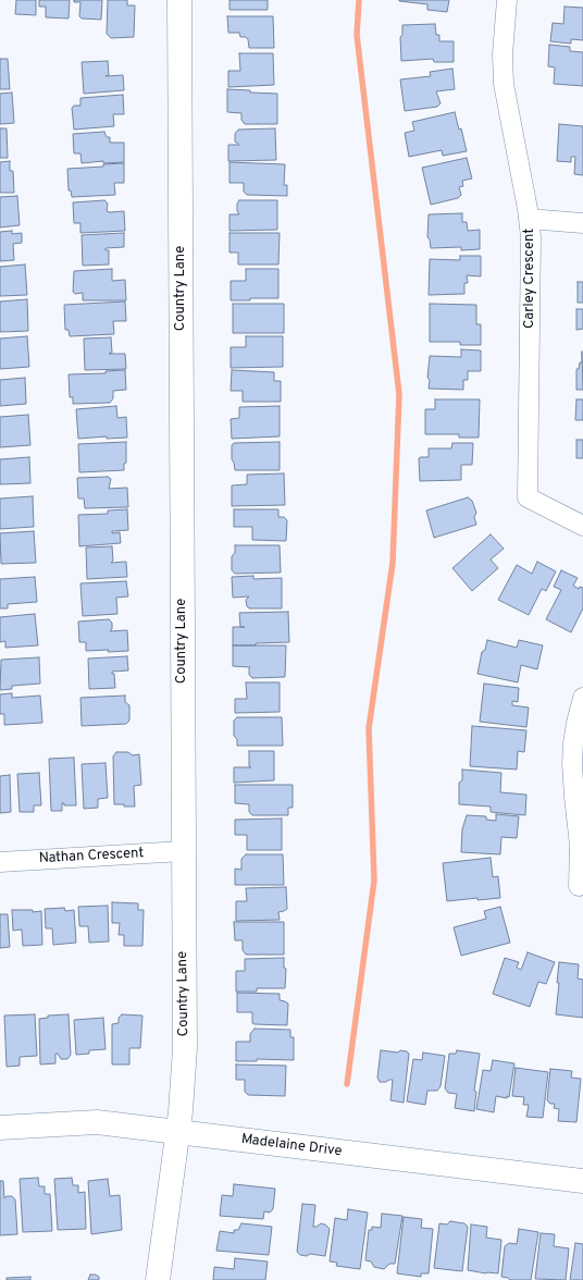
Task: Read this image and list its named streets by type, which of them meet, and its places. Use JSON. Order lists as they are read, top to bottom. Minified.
{"streets":{"street":["Carley Crescent","Country Lane","Nathan Crescent","Madelaine Drive"]},"crossings":[["Country Lane","Nathan Crescent"],["Country Lane","Madelaine Drive"]]}
